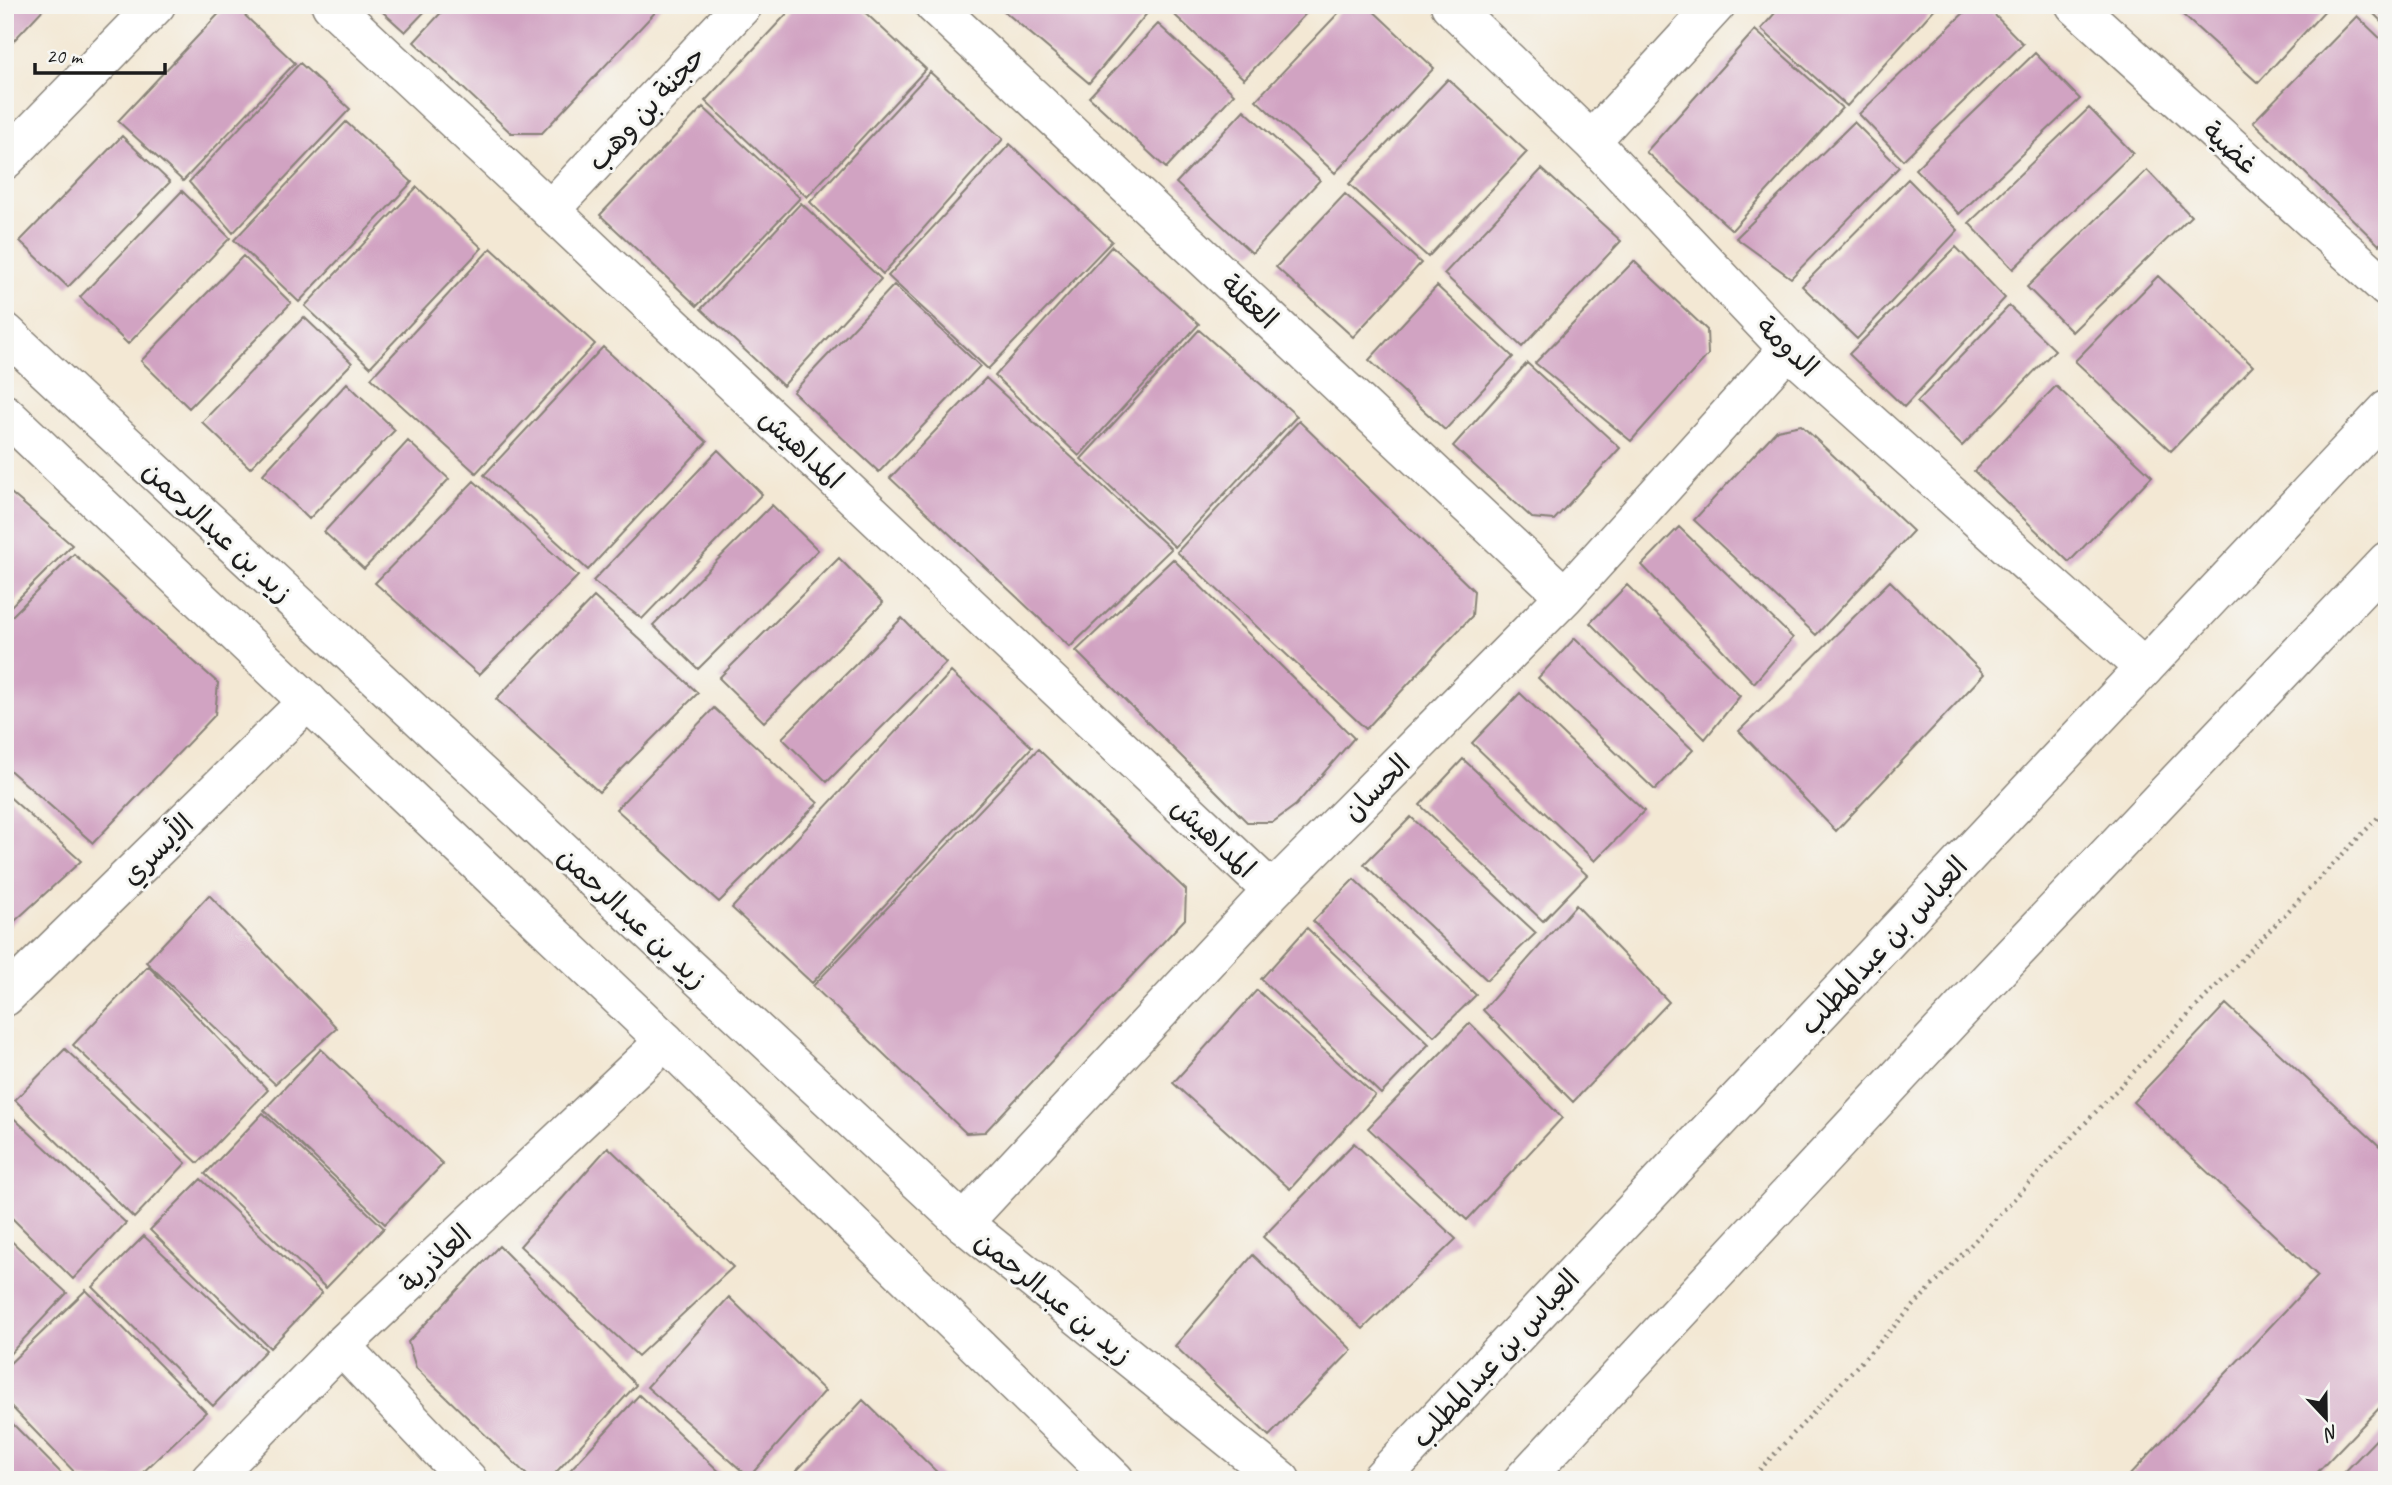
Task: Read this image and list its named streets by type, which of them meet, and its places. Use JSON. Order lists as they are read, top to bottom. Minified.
{"streets":{"street":["حجنة بن وهب","غضية","العقلة","الدومة","المداهيش","زيد بن عبدالرحمن","الحسان","الأيسري","العباس بن عبدالمطلب","العاذرية"]},"crossings":[["حجنة بن وهب","المداهيش"],["العقلة","الحسان"],["الدومة","الحسان"],["الدومة","العباس بن عبدالمطلب"],["المداهيش","الحسان"],["زيد بن عبدالرحمن","الحسان"]],"scale_bar":"20 m","north":"bottom"}
